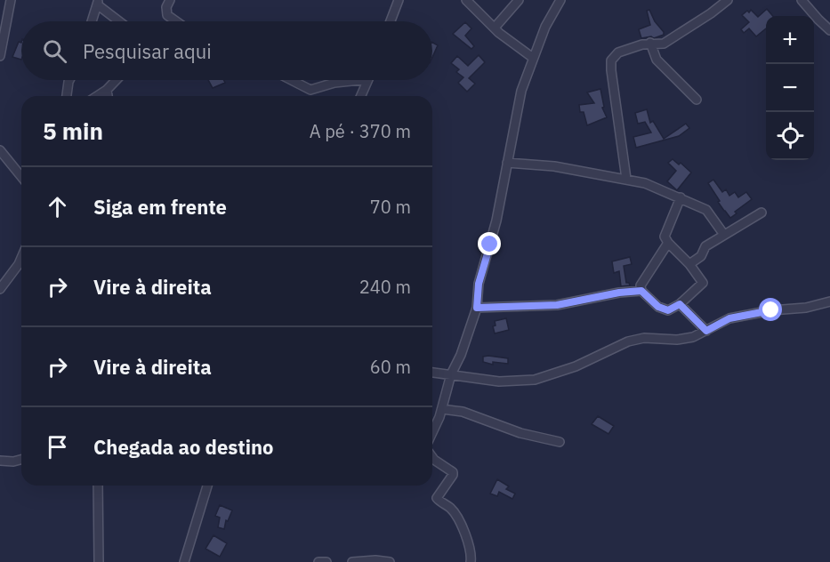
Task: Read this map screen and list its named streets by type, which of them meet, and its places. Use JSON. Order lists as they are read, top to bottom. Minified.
{"page":{"map_buttons":["+","−"],"search":"Pesquisar aqui","heading":["5 min","A pé · 370 m"],"list":[["Siga em frente","70 m"],["Vire à direita","240 m"],["Vire à direita","60 m"],"Chegada ao destino"]}}
